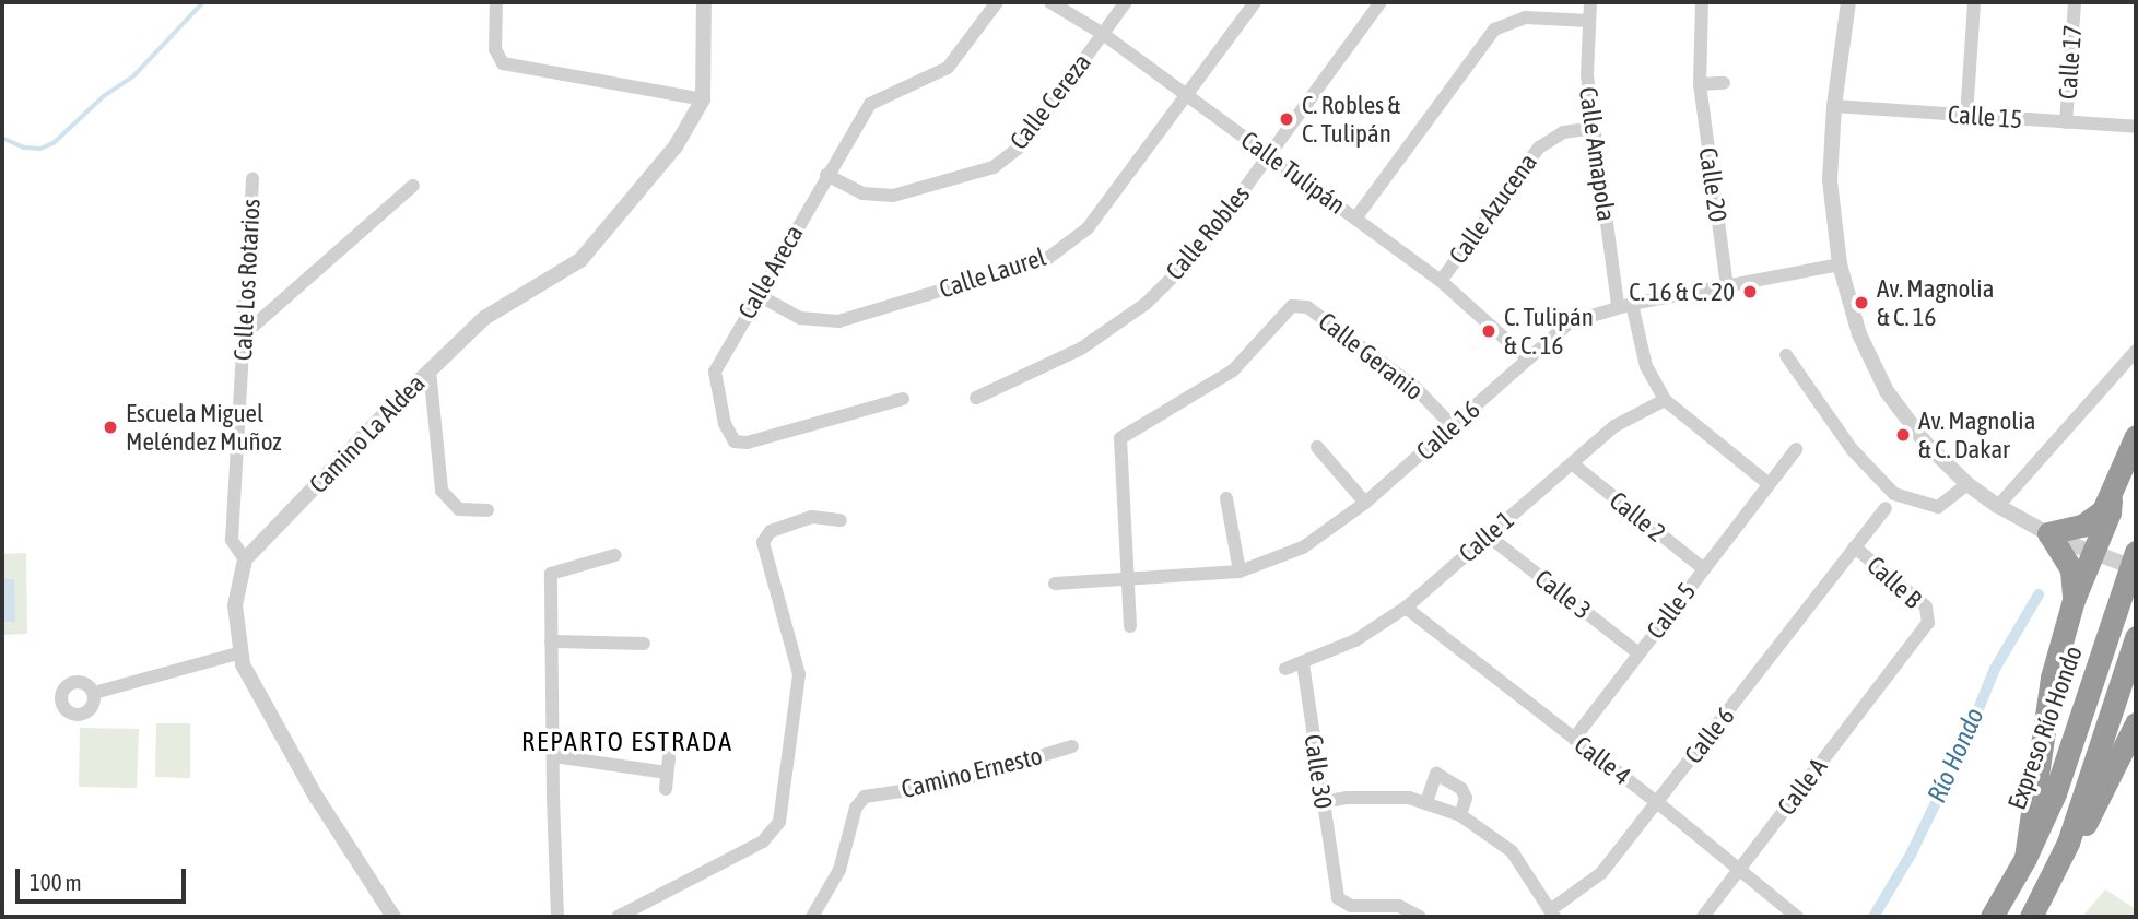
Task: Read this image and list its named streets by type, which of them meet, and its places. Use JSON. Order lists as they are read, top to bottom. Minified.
{"streets":{"highway":["Expreso Río Hondo"],"street":["Calle 17","Calle Cereza","Calle 15","Calle Amapola","Calle Tulipán","Calle 20","Calle Azucena","Calle Robles","Calle Areca","Calle Laurel","Calle Los Rotarios","Calle Geranio","Calle 16","Camino La Aldea","Calle 2","Calle 1","Calle B","Calle 3","Calle 5","Calle 6","Calle 4","Calle 30","Camino Ernesto","Calle A"]},"crossings":[["Calle 17","Calle 15"],["Calle Cereza","Calle Tulipán"],["Calle Cereza","Calle Areca"],["Calle Amapola","Calle Azucena"],["Calle Amapola","Calle 16"],["Calle Amapola","Calle 1"],["Calle Tulipán","Calle Azucena"],["Calle Tulipán","Calle Robles"],["Calle Tulipán","Calle Laurel"],["Calle Tulipán","Calle 16"],["Calle 20","Calle 16"],["Calle Areca","Calle Laurel"],["Calle Los Rotarios","Camino La Aldea"],["Calle Geranio","Calle 16"],["Calle 2","Calle 1"],["Calle 2","Calle 5"],["Calle 1","Calle 3"],["Calle 1","Calle 4"],["Calle 1","Calle 30"],["Calle B","Calle 6"],["Calle B","Calle A"],["Calle 3","Calle 5"],["Calle 5","Calle 4"],["Calle 6","Calle 4"],["Calle 4","Calle A"]],"districts":["REPARTO ESTRADA"],"water":["Río Hondo"],"places":["C. Robles & C. Tulipán","C. 16 & C. 20","Av. Magnolia & C. 16","C. Tulipán & C. 16","Escuela Miguel Meléndez Muñoz","Av. Magnolia & C. Dakar"],"scale_bar":"100 m"}
